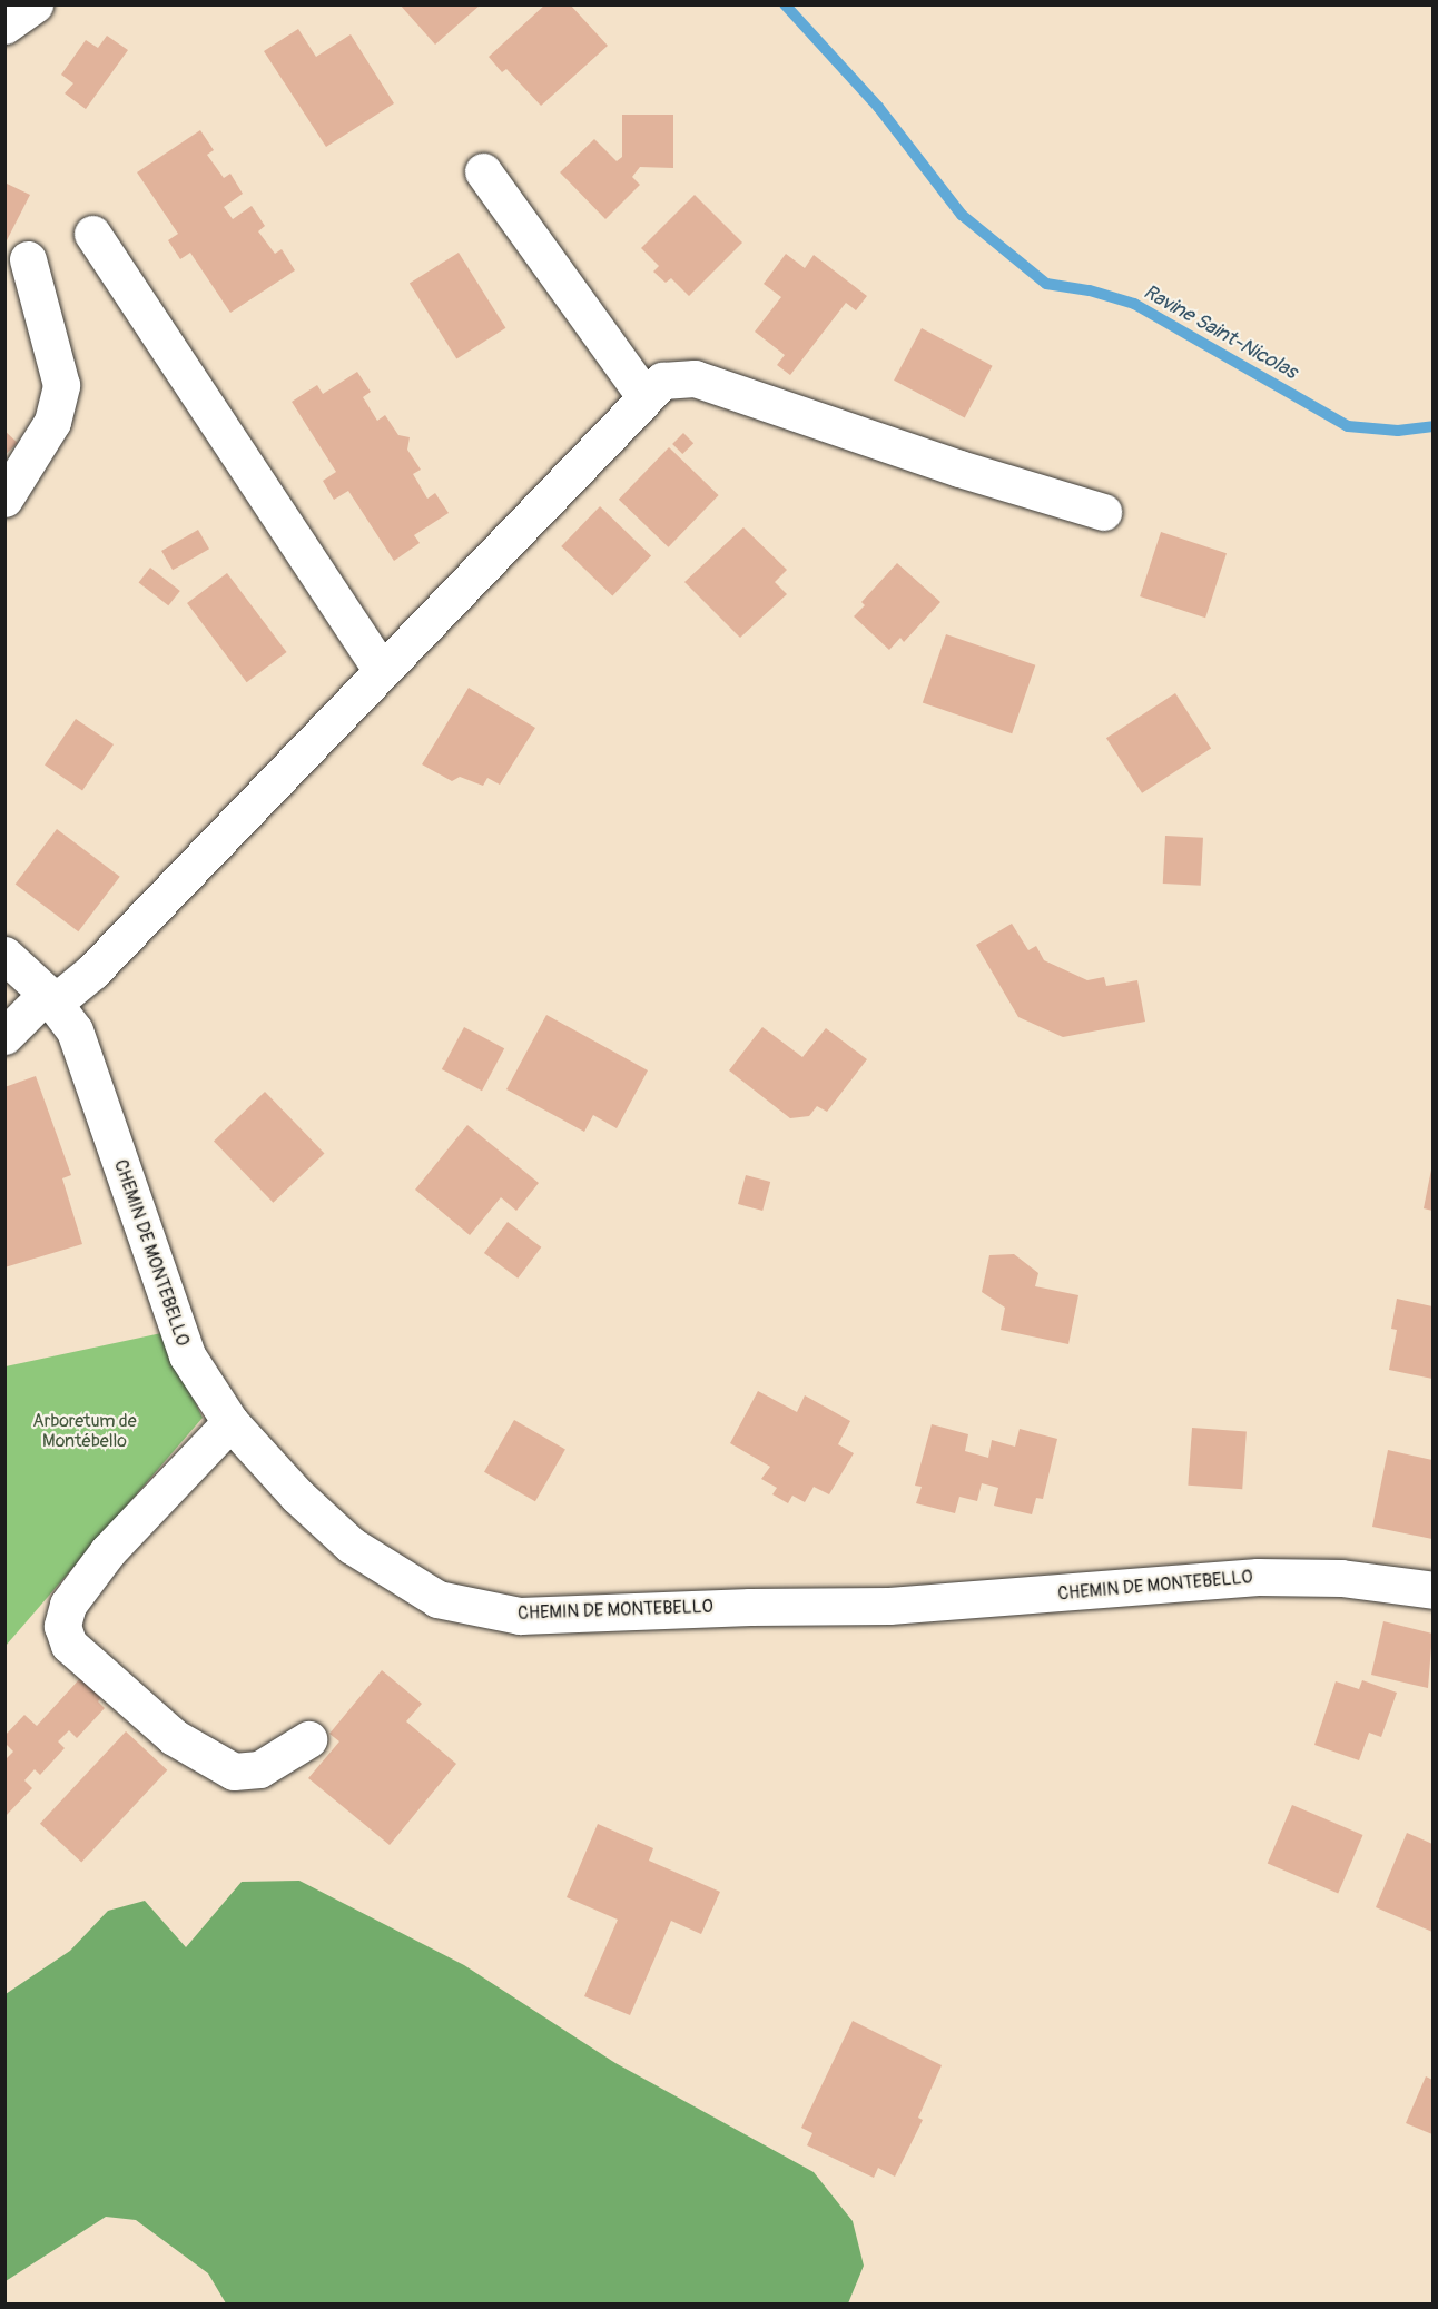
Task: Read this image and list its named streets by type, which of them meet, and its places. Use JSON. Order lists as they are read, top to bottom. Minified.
{"streets":{"street":["CHEMIN DE MONTEBELLO"]},"water":["Ravine Saint-Nicolas"],"parks":["Arboretum de Montébello"]}
